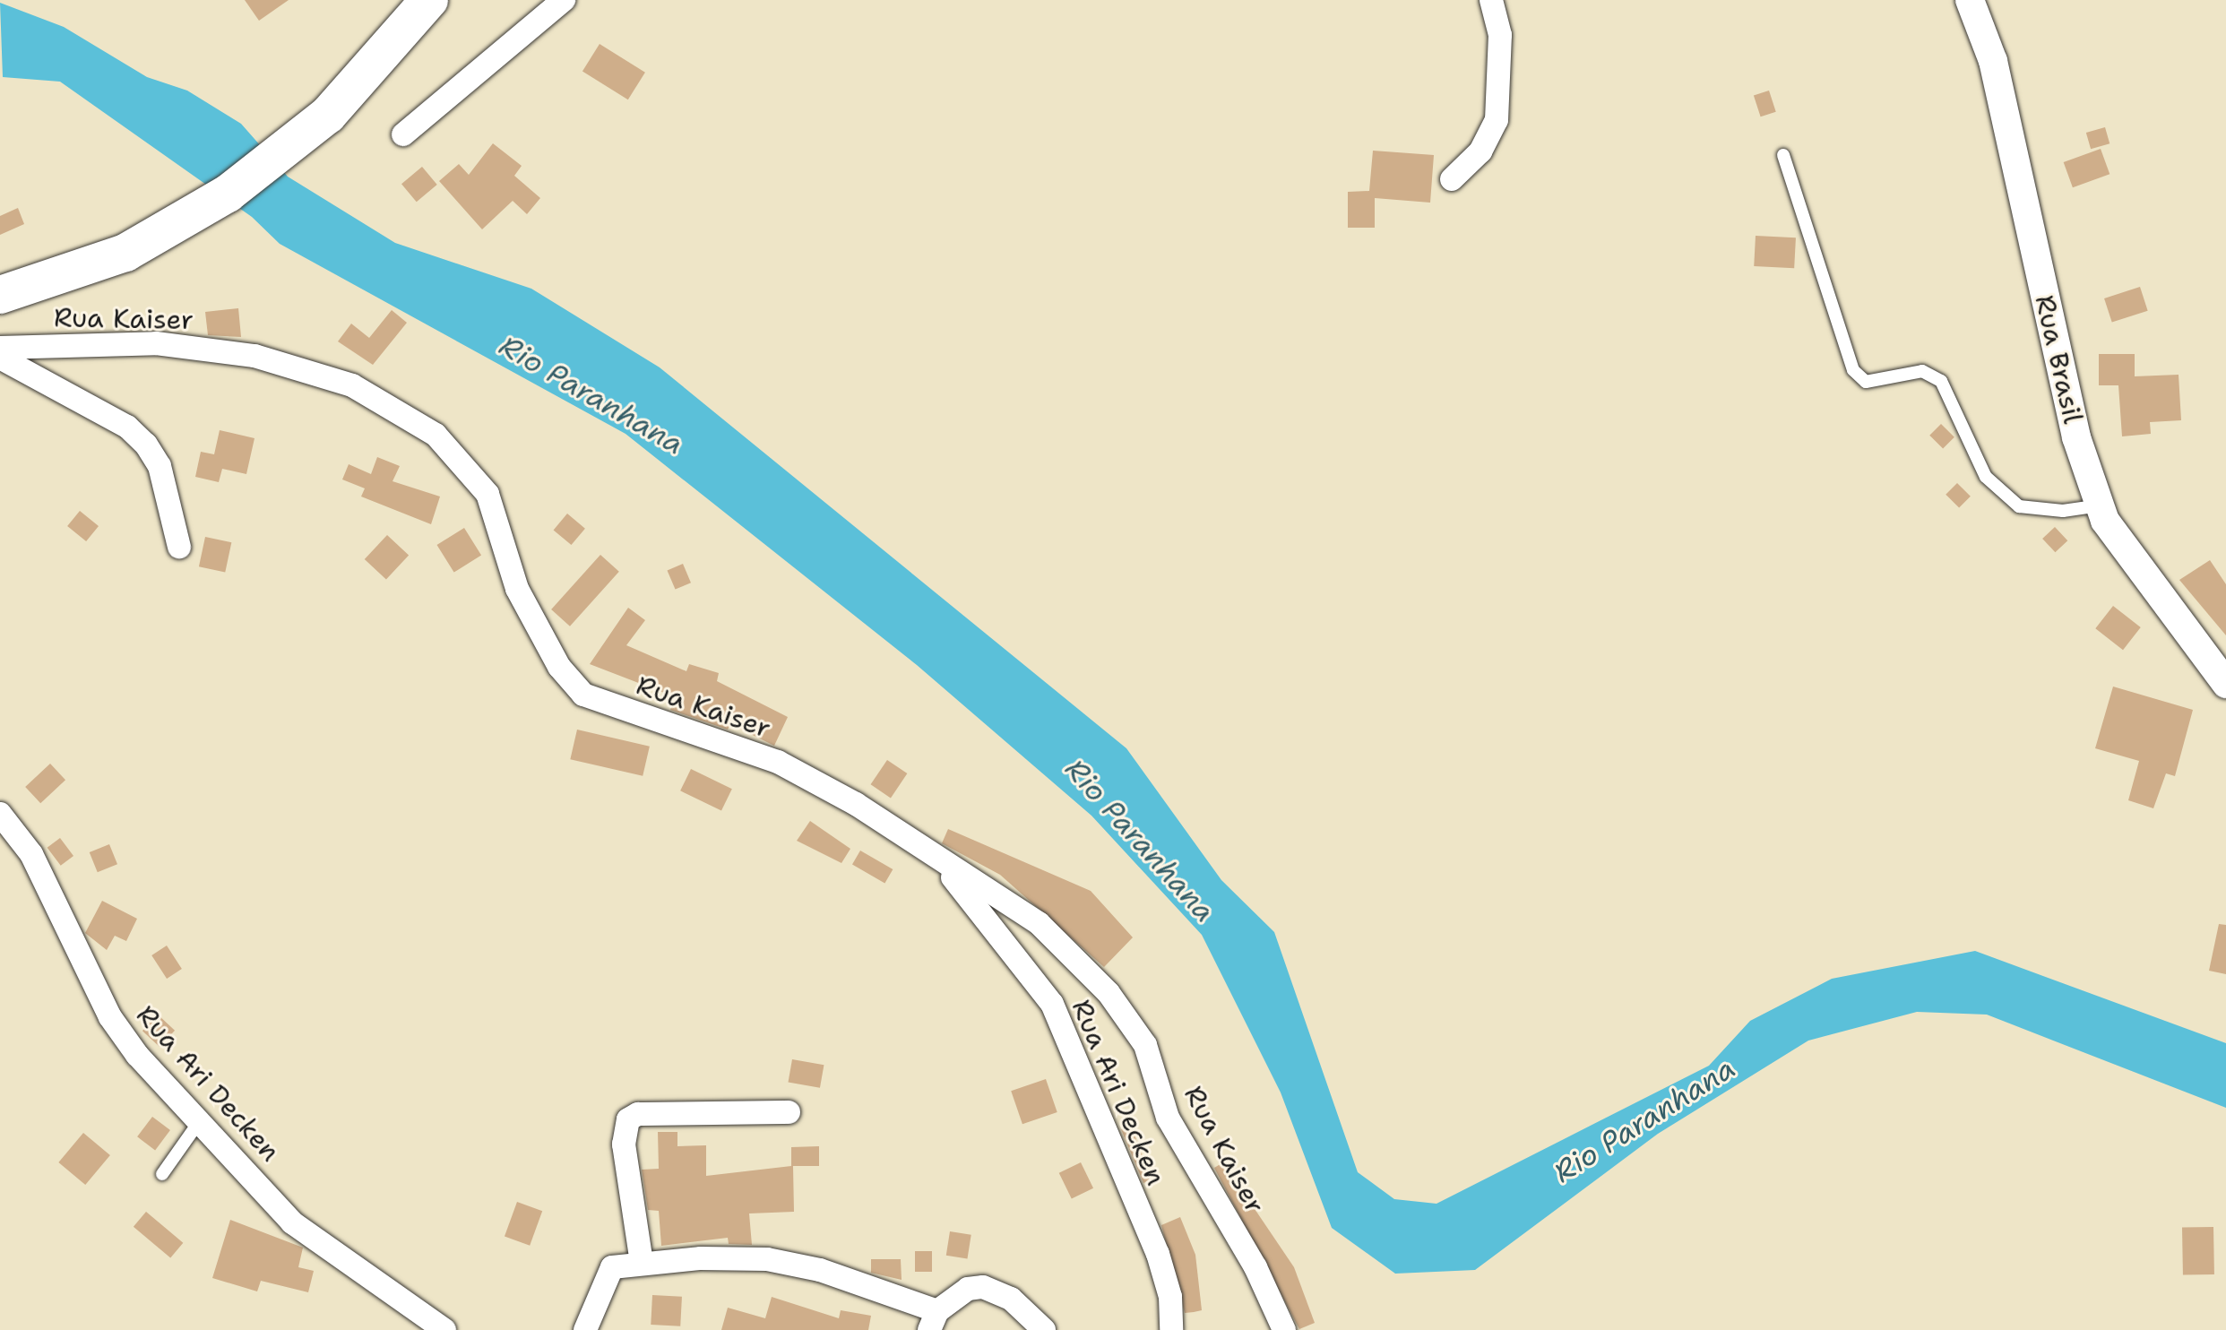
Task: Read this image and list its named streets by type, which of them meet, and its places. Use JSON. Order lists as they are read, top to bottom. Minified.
{"streets":{"street":["Rua Kaiser","Rua Brasil","Rua Ari Decken"]},"crossings":[["Rua Kaiser","Rua Ari Decken"]],"water":["Rio Paranhana"]}
